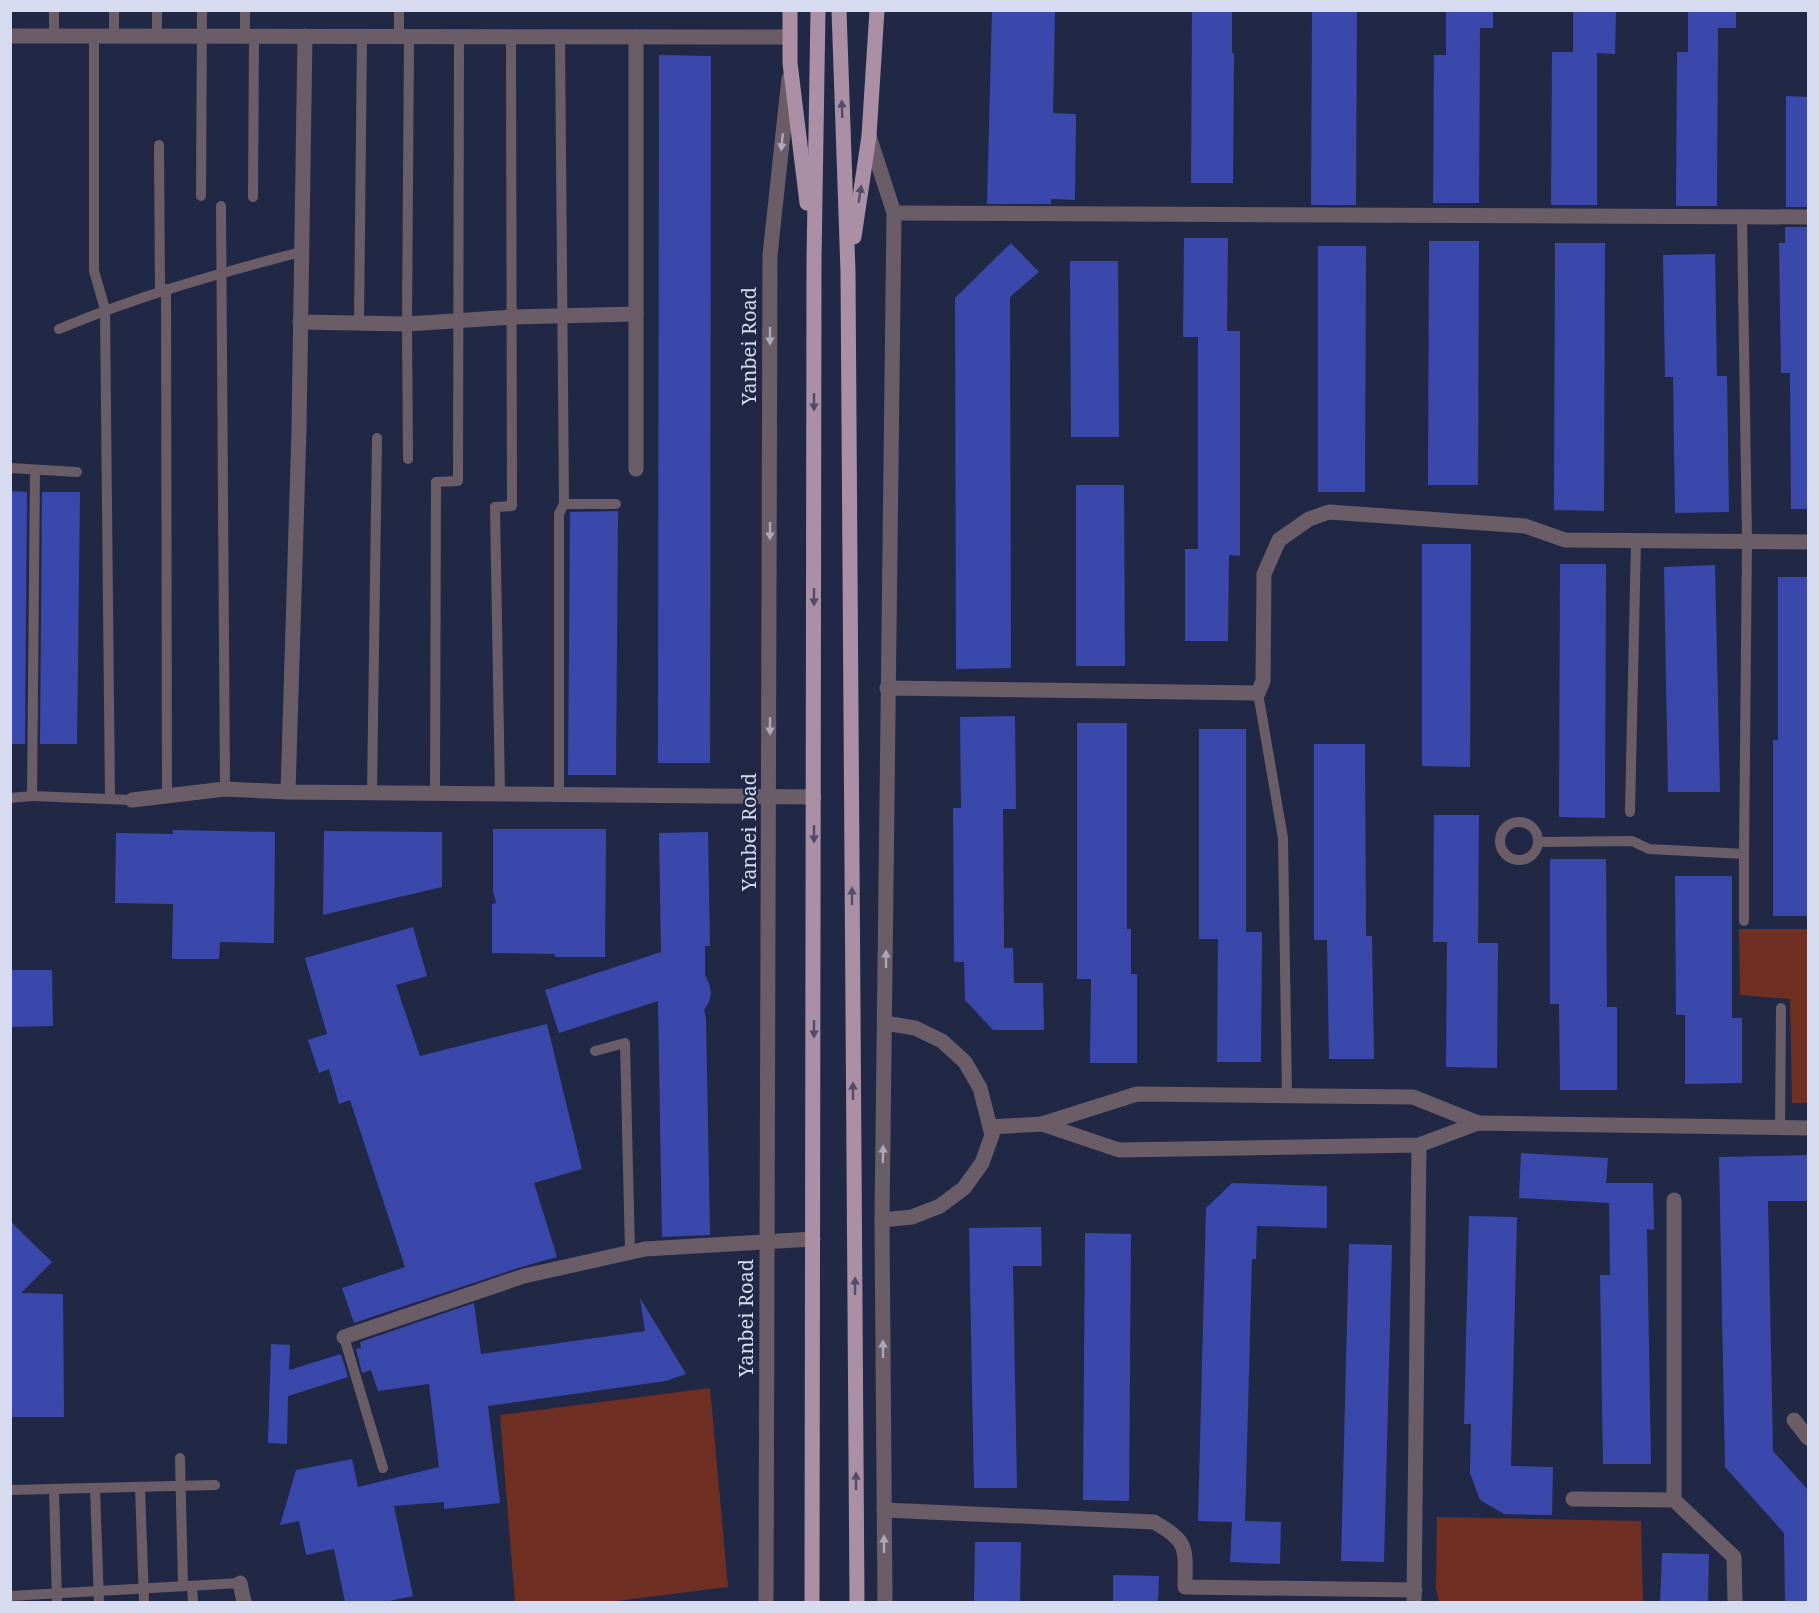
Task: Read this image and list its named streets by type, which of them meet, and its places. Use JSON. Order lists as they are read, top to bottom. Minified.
{"streets":{"street":["Yanbei Road"]}}
